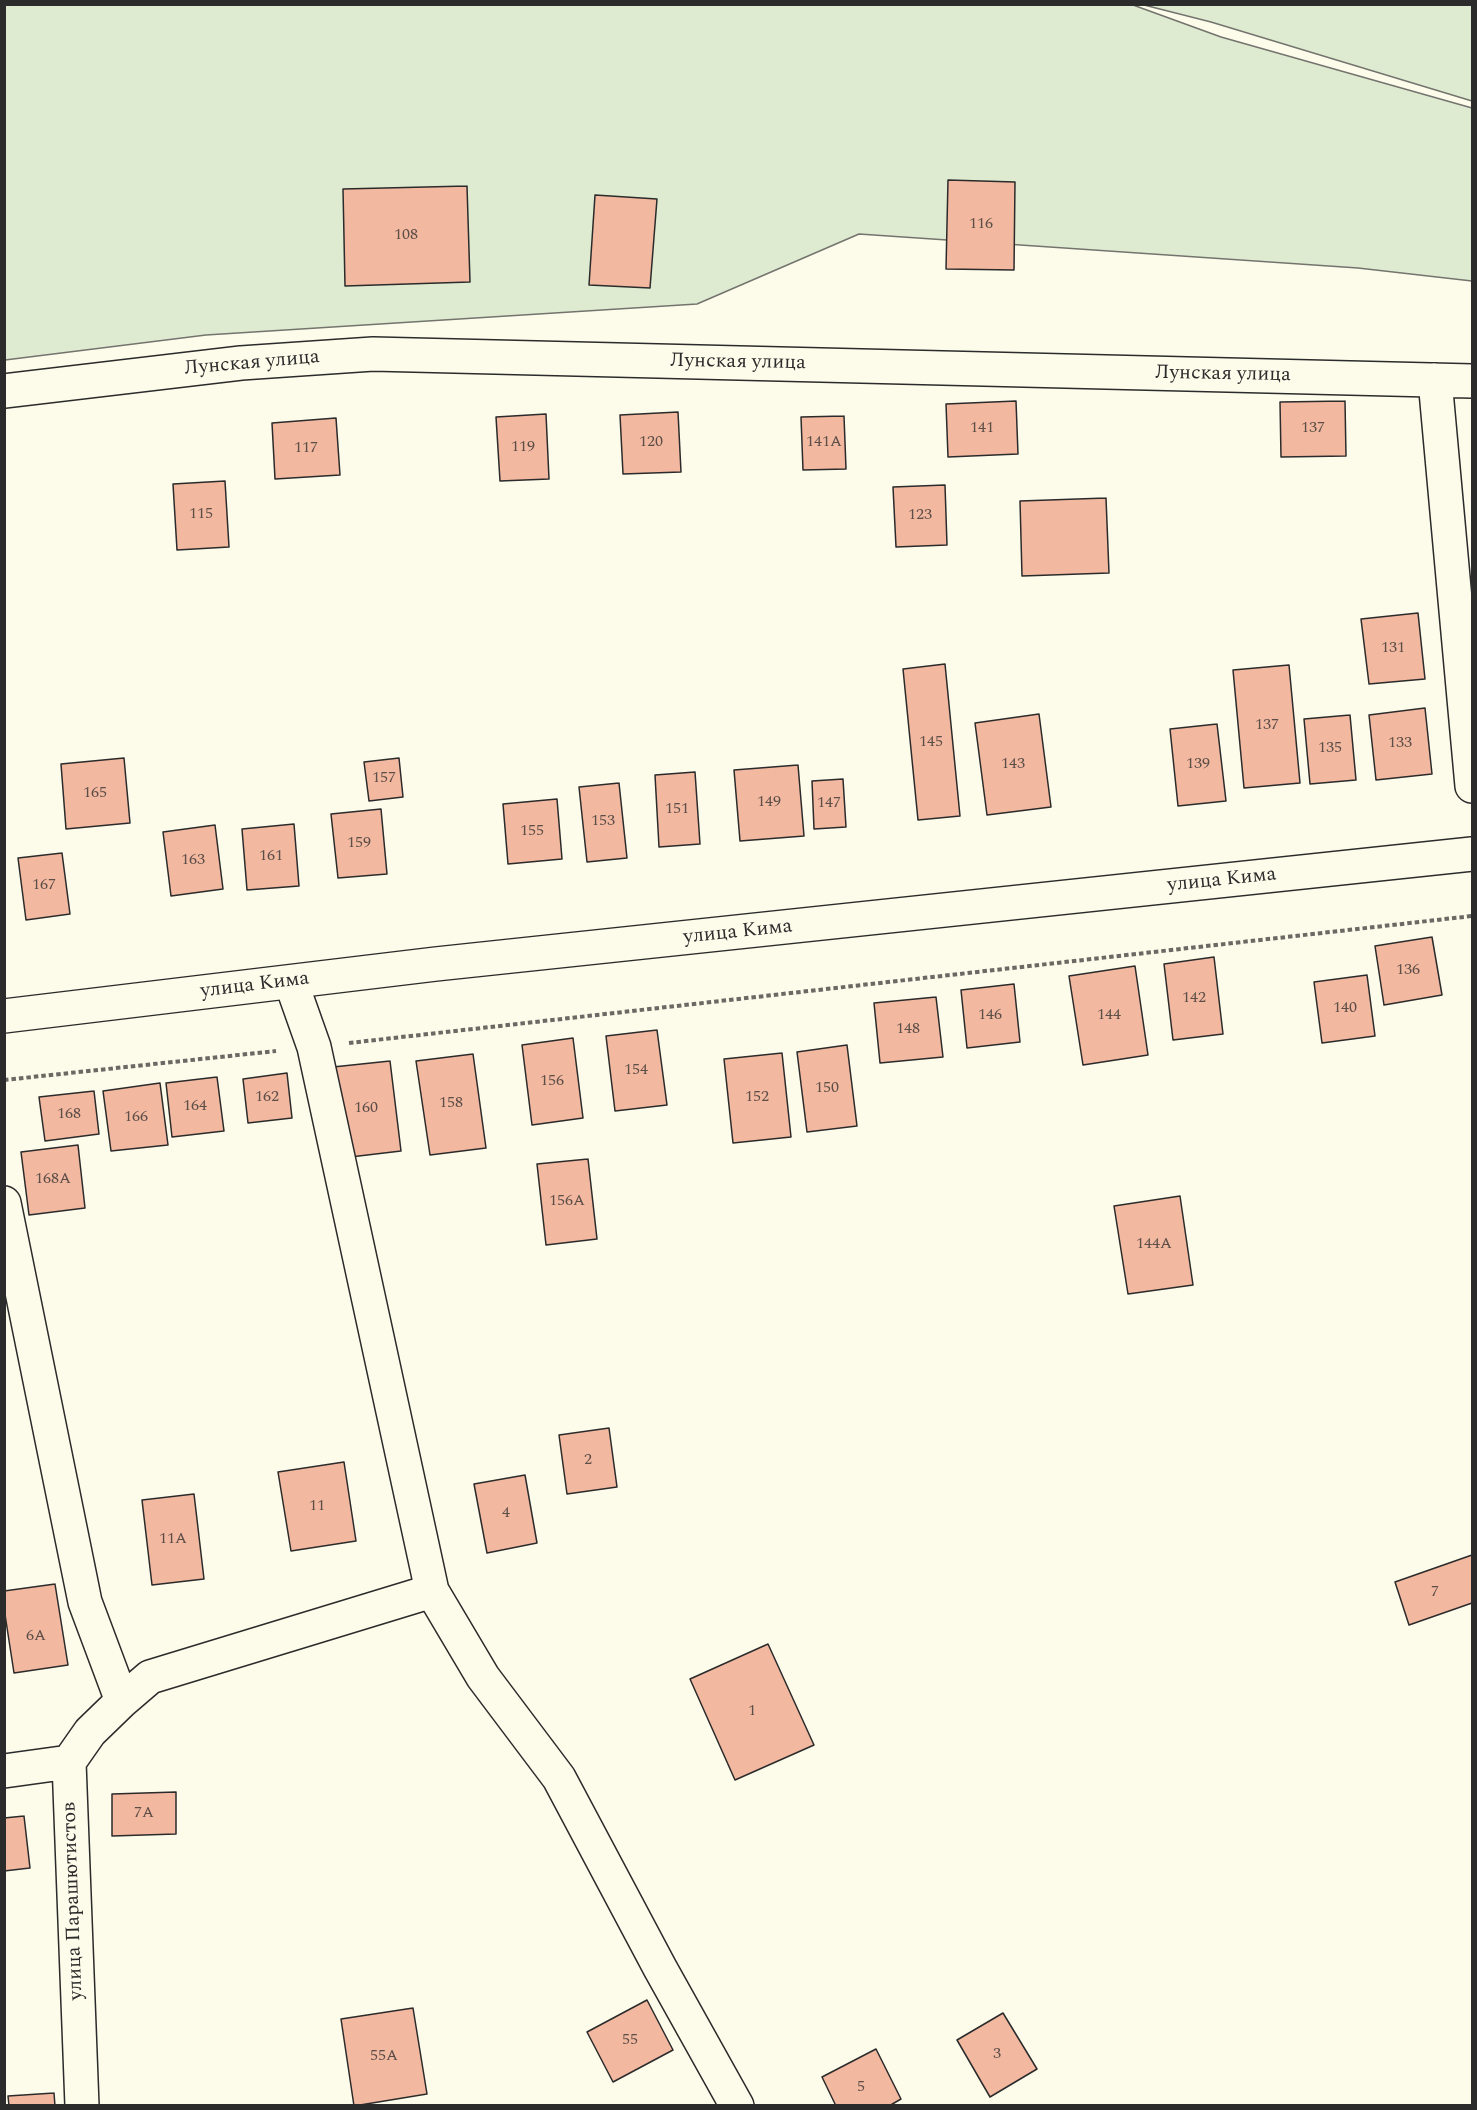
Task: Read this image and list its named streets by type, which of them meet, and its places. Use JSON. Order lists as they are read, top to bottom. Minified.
{"streets":{"street":["Лунская улица","улица Кима","улица Парашютистов"]},"house_numbers":["116","108","141","137","120","141А","119","117","115","123","131","137","145","133","135","143","139","157","165","149","147","151","153","155","159","161","163","167","136","142","140","146","144","148","154","156","150","162","152","158","164","160","168","166","168А","156А","144А","2","11","4","11А","7","6А","1","7А","55","3","55А","5"]}
